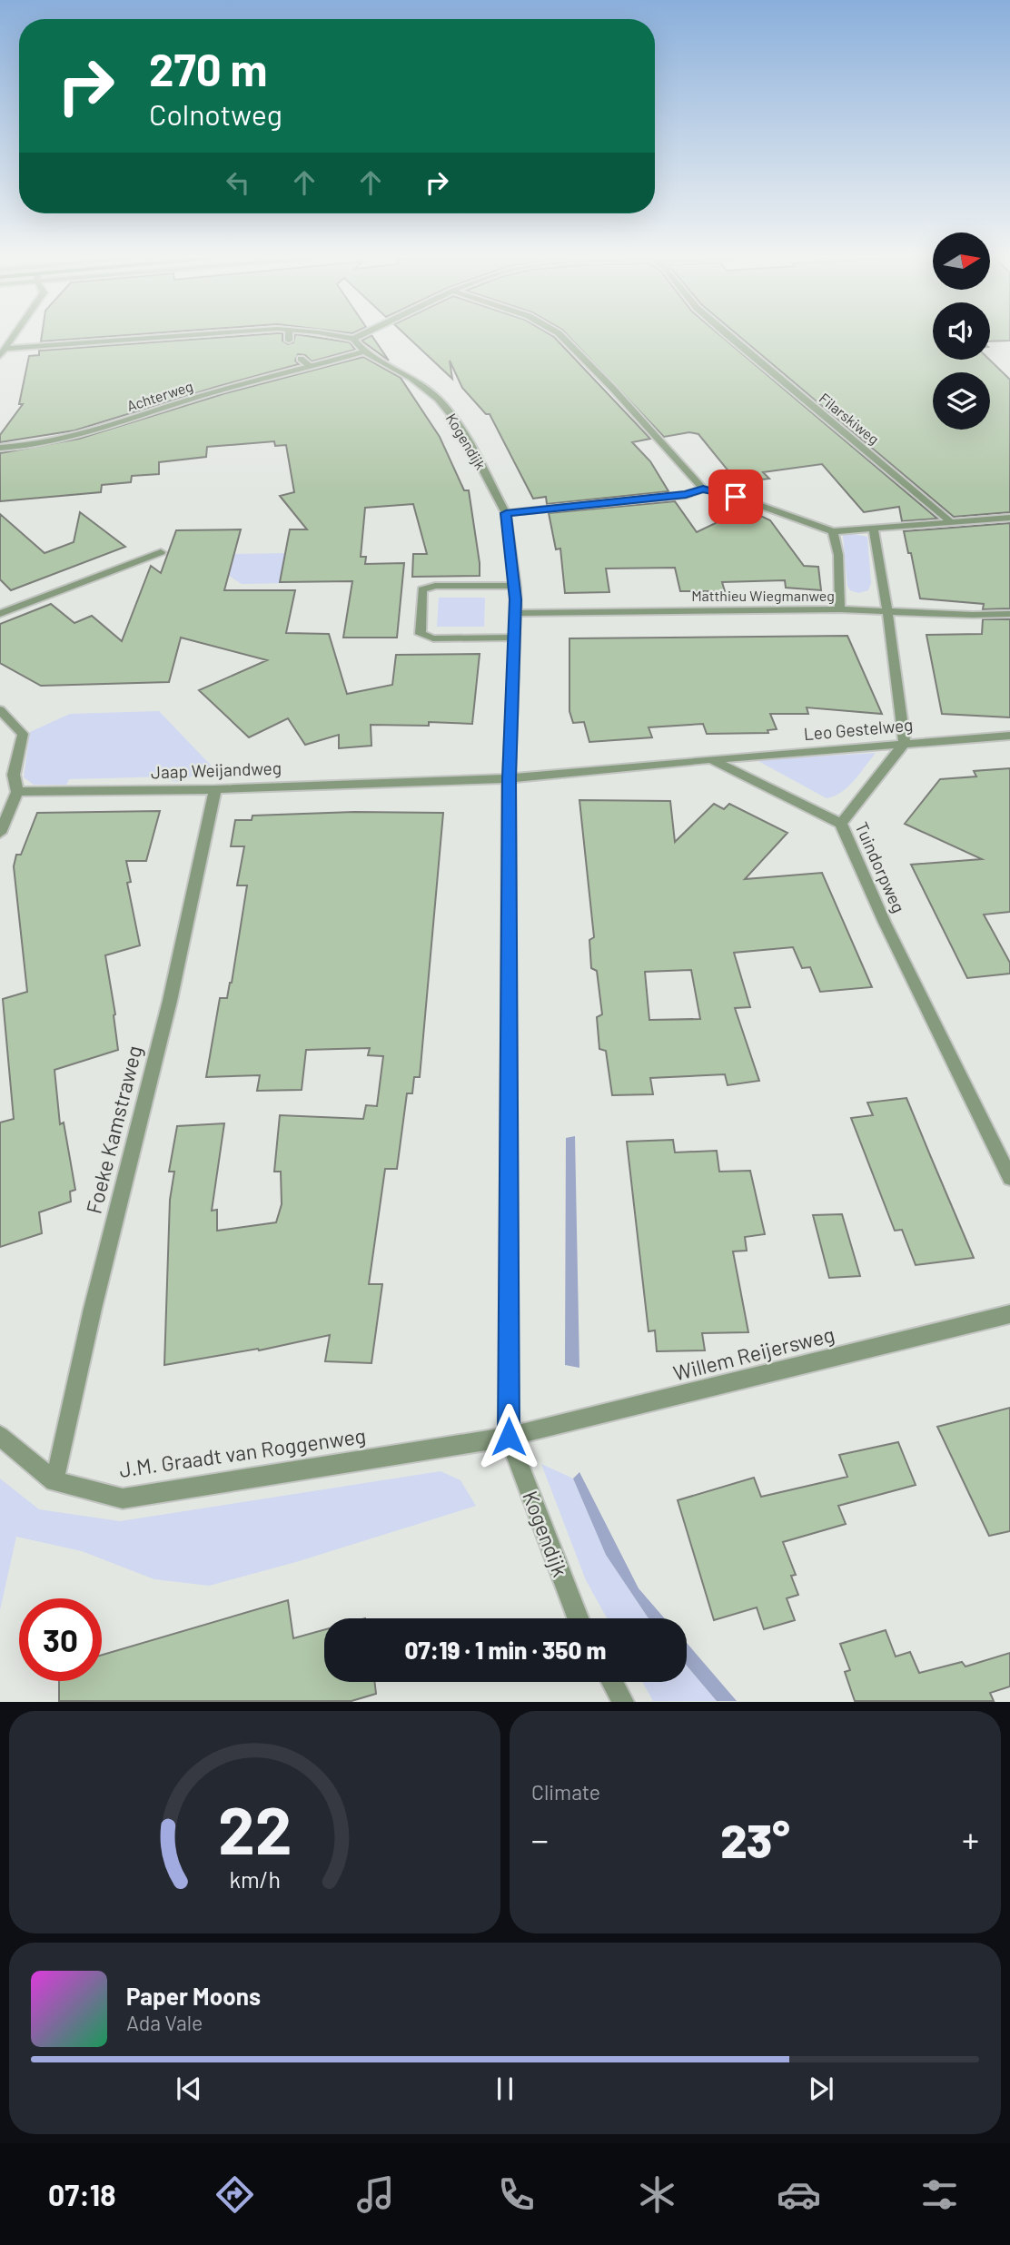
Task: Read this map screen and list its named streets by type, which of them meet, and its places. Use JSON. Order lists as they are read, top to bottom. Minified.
{"streets":{"street":["Achterweg","Filarskiweg","Kogendijk","Matthieu Wiegmanweg","Leo Gestelweg","Jaap Weijandweg","Tuindorpweg","Foeke Kamstraweg","Willem Reijersweg","J.M. Graadt van Roggenweg"]},"crossings":[["Achterweg","Kogendijk"],["Kogendijk","Matthieu Wiegmanweg"],["Kogendijk","Leo Gestelweg"],["Kogendijk","Jaap Weijandweg"],["Kogendijk","Willem Reijersweg"],["Kogendijk","J.M. Graadt van Roggenweg"],["Leo Gestelweg","Jaap Weijandweg"],["Leo Gestelweg","Tuindorpweg"],["Jaap Weijandweg","Foeke Kamstraweg"],["Foeke Kamstraweg","J.M. Graadt van Roggenweg"],["Willem Reijersweg","J.M. Graadt van Roggenweg"]],"north":"right","page":{"turn":["270 m","Colnotweg"],"limit":"30","trip":"07:19 · 1 min · 350 m","tile":"Climate","heat":["−","23°","+"],"song":["Paper Moons","Ada Vale"],"tabs":"07:18","gauge":["22","km/h"]}}
